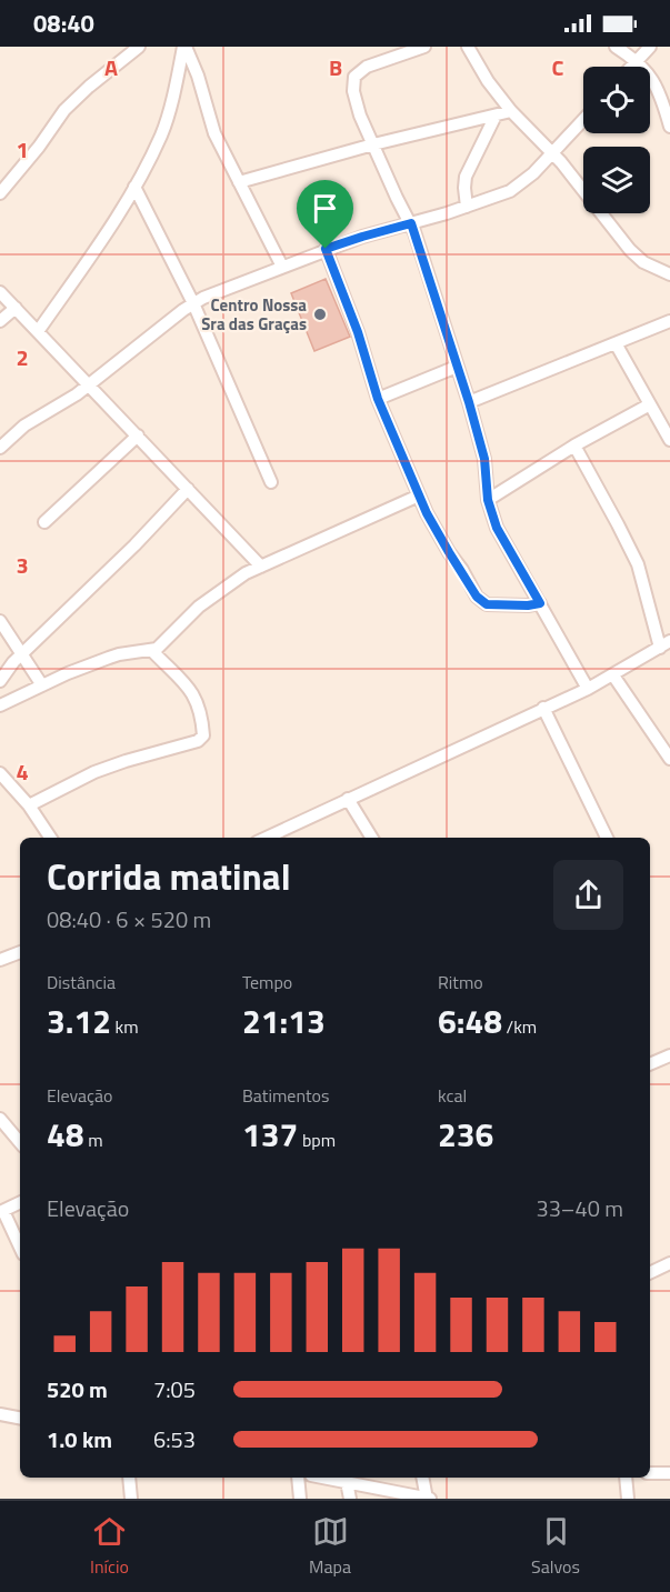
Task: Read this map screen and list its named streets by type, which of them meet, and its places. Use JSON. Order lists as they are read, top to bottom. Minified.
{"places":["Centro Nossa Sra das Graças"],"page":{"status":"08:40","heading":["Corrida matinal","08:40 · 6 × 520 m"],"stats":[["Distância","3.12 km"],["Tempo","21:13"],["Ritmo","6:48 /km"],["Elevação","48 m"],["Batimentos","137 bpm"],["kcal","236"]],"chart":["Elevação","33–40 m"],"list":[{"name":"520 m","note":"7:05"},{"name":"1.0 km","note":"6:53"}],"tabs":["Início","Mapa","Salvos"]},"grid":{"columns":["A","B","C"],"rows":["1","2","3","4"]}}
